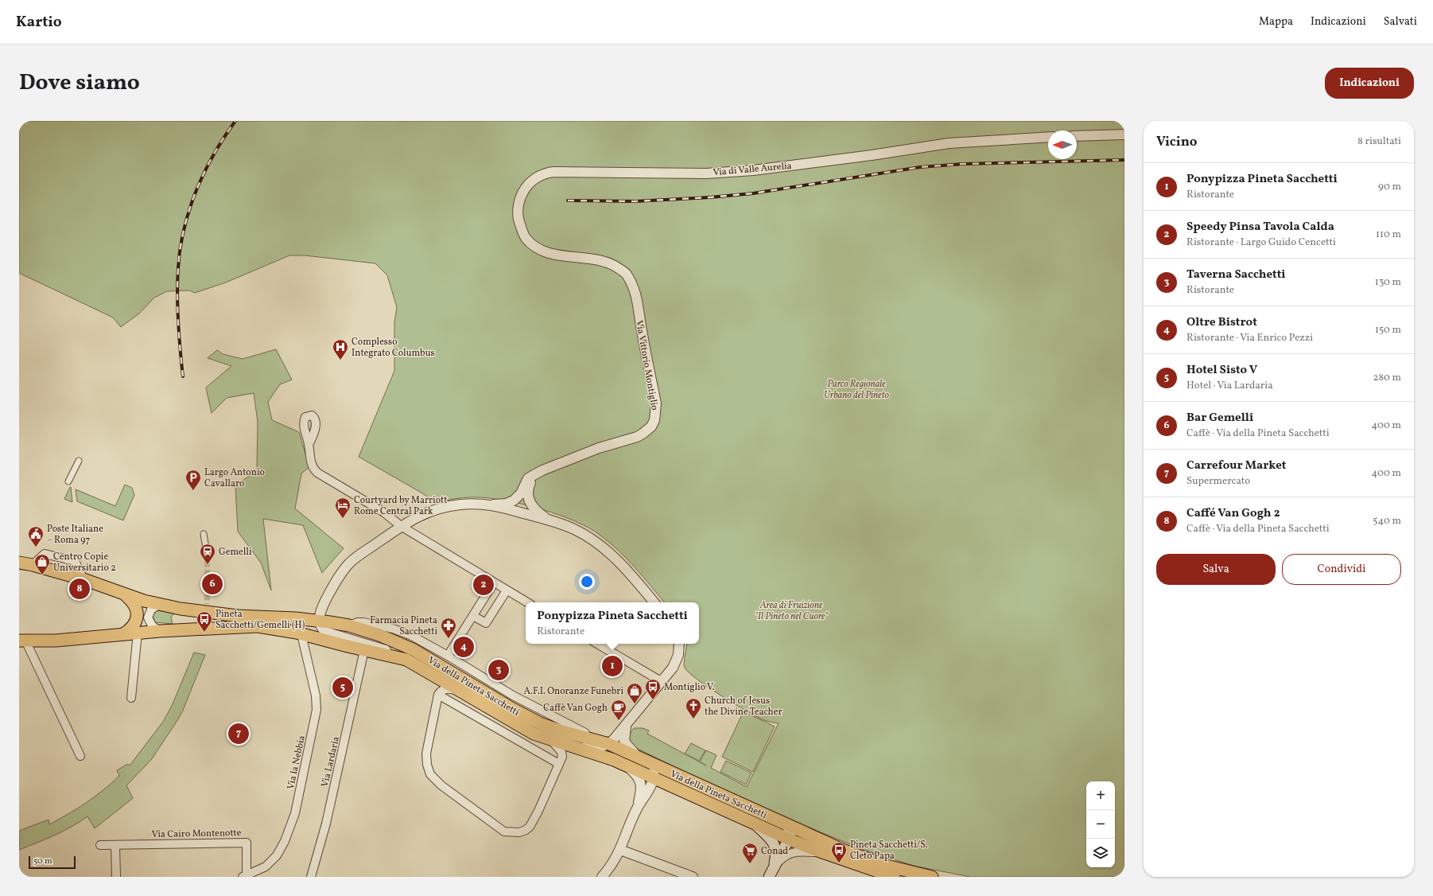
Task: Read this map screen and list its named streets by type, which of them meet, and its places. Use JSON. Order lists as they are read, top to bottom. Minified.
{"streets":{"main road":["Via della Pineta Sacchetti"],"street":["Via di Valle Aurelia","Via Vittorio Montiglio","Via Lardaria","Via la Nebbia","Via Cairo Montenotte"]},"crossings":[["Via di Valle Aurelia","Via Vittorio Montiglio"],["Via della Pineta Sacchetti","Via Lardaria"],["Via della Pineta Sacchetti","Via la Nebbia"],["Via la Nebbia","Via Cairo Montenotte"]],"parks":["Parco Regionale Urbano del Pineto","Area di Fruizione \"Il Pineto nel Cuore\""],"places":{"hospital":["Complesso Integrato Columbus"],"parking":["Largo Antonio Cavallaro"],"hotel":["Courtyard by Marriott Rome Central Park"],"public building":["Poste Italiane – Roma 97"],"station":["Gemelli"],"shop":["Centro Copie Universitario 2","A.F.I. Onoranze Funebri"],"bus stop":["Pineta Sacchetti/Gemelli (H)","Montiglio V.","Pineta Sacchetti/S. Cleto Papa"],"pharmacy":["Farmacia Pineta Sacchetti"],"church":["Church of Jesus the Divine Teacher"],"cafe":["Caffè Van Gogh"],"supermarket":["Conad"]},"scale_bar":"50 m","north":"left","page":{"header":"Kartio","nav":["Mappa","Indicazioni","Salvati"],"title":"Dove siamo","buttons":["Indicazioni",["Salva","Condividi"]],"heading":["Vicino","8 risultati"],"list":[{"mark":"1","name":"Ponypizza Pineta Sacchetti","note":"Ristorante","value":"90 m"},{"mark":"2","name":"Speedy Pinsa Tavola Calda","note":"Ristorante · Largo Guido Cencetti","value":"110 m"},{"mark":"3","name":"Taverna Sacchetti","note":"Ristorante","value":"130 m"},{"mark":"4","name":"Oltre Bistrot","note":"Ristorante · Via Enrico Pezzi","value":"150 m"},{"mark":"5","name":"Hotel Sisto V","note":"Hotel · Via Lardaria","value":"280 m"},{"mark":"6","name":"Bar Gemelli","note":"Caffè · Via della Pineta Sacchetti","value":"400 m"},{"mark":"7","name":"Carrefour Market","note":"Supermercato","value":"400 m"},{"mark":"8","name":"Caffé Van Gogh 2","note":"Caffè · Via della Pineta Sacchetti","value":"540 m"}],"pins":["6","2","8","4","1","3","5","7"],"popup":["Ponypizza Pineta Sacchetti","Ristorante"],"map_buttons":["+","−"],"scale":"50 m"}}
